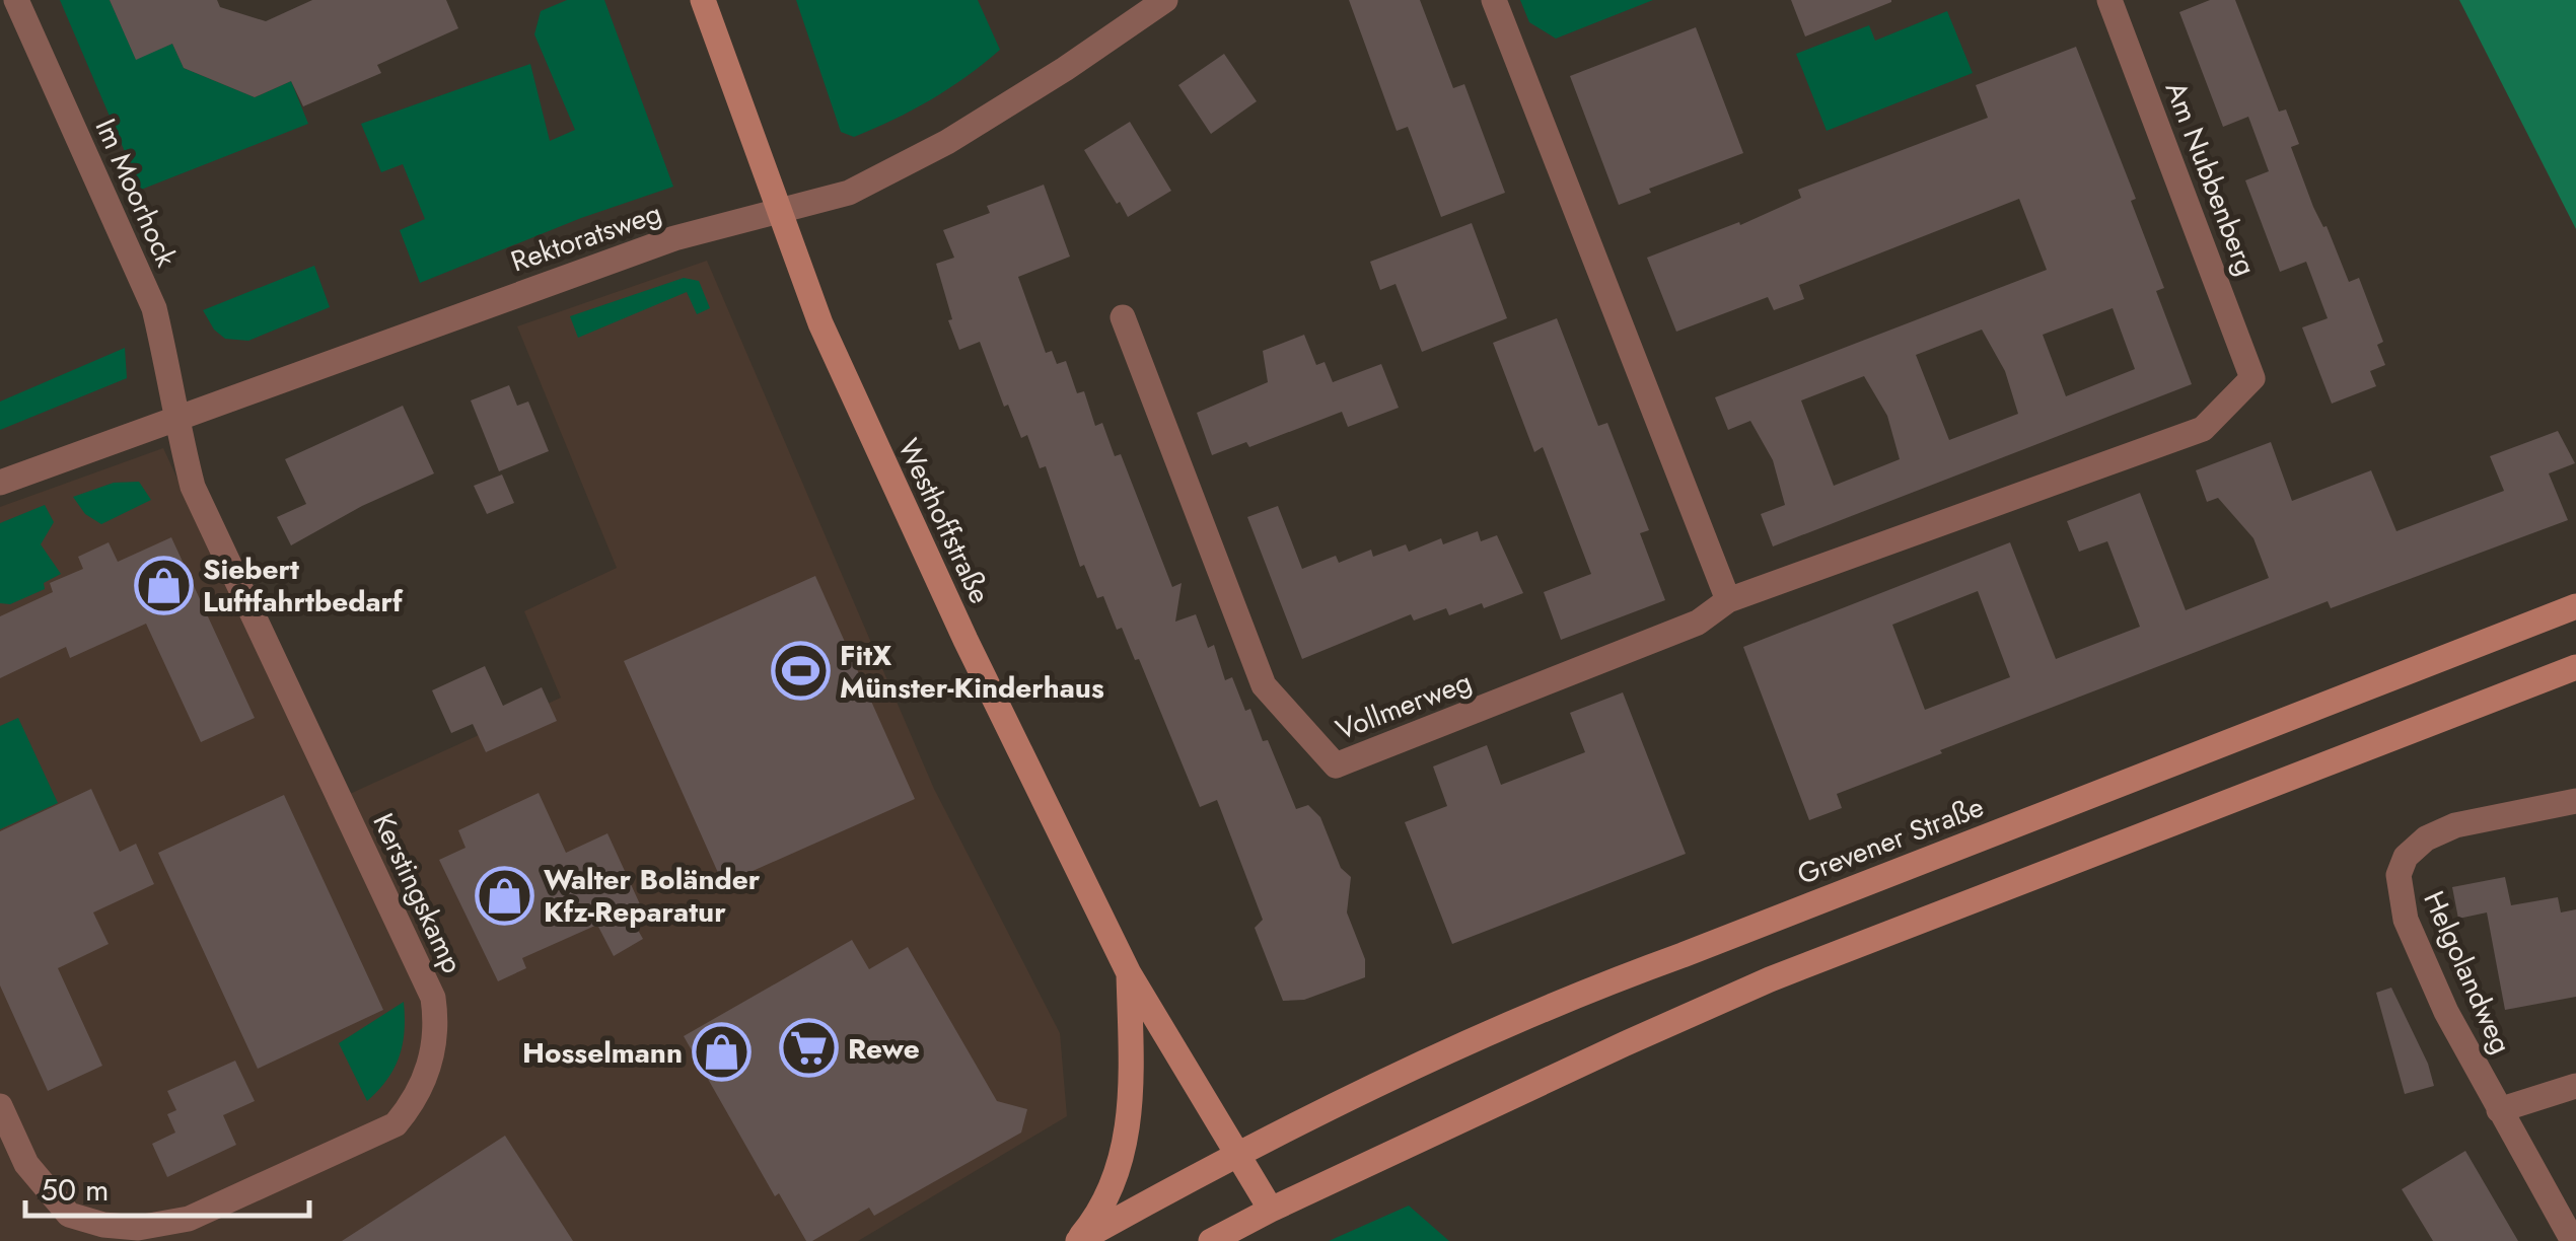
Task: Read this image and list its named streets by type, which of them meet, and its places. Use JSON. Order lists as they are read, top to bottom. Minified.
{"streets":{"main road":["Westhoffstraße","Grevener Straße"],"street":["Am Nubbenberg","Im Moorhock","Rektoratsweg","Vollmerweg","Kerstingskamp","Helgolandweg"]},"crossings":[["Am Nubbenberg","Vollmerweg"],["Im Moorhock","Rektoratsweg"],["Im Moorhock","Kerstingskamp"],["Rektoratsweg","Westhoffstraße"],["Rektoratsweg","Kerstingskamp"],["Westhoffstraße","Grevener Straße"]],"places":{"shop":["Siebert Luftfahrtbedarf","Walter Boländer Kfz-Reparatur","Hosselmann"],"sports":["FitX Münster-Kinderhaus"],"supermarket":["Rewe"]},"scale_bar":"50 m"}
